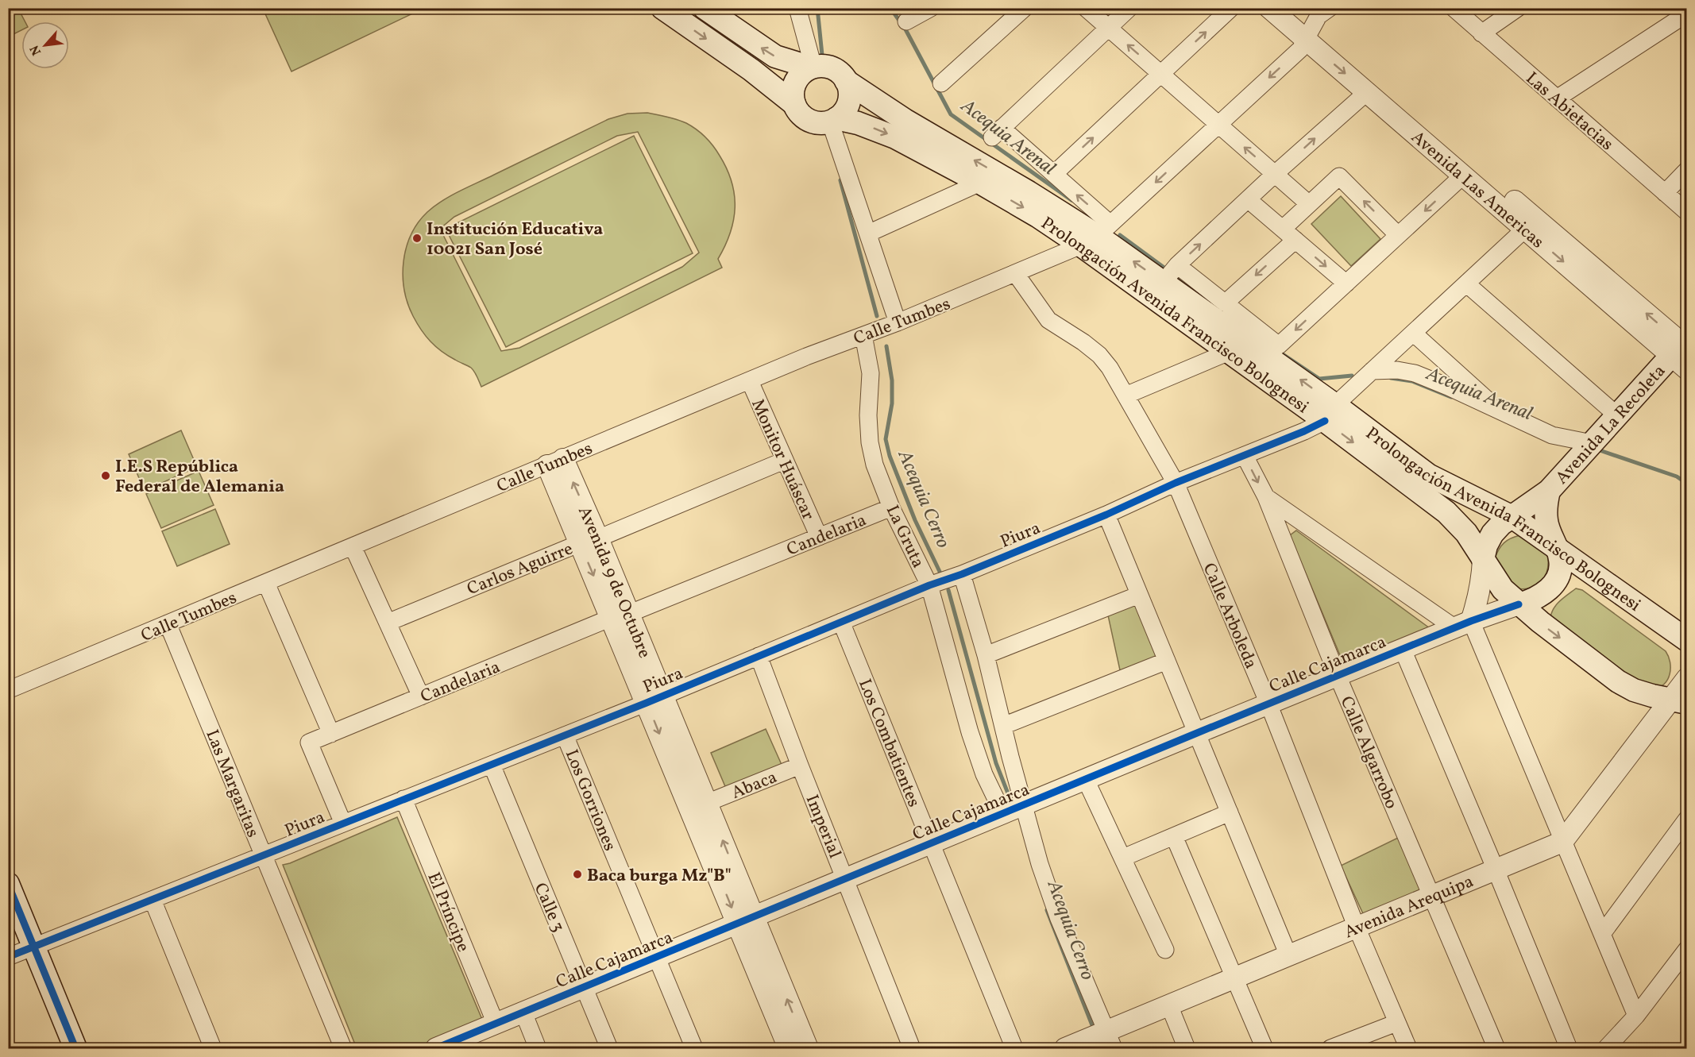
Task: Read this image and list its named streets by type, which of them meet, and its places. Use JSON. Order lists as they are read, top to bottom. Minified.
{"streets":{"main road":["Prolongación Avenida Francisco Bolognesi","Avenida La Recoleta","Calle Cajamarca"],"street":["Las Abietacias","Avenida Las Americas","Calle Tumbes","Monitor Huáscar","Candelaria","Piura","La Gruta","Carlos Aguirre","Avenida 9 de Octubre","Calle Arboleda","Los Combatientes","Calle Algarrobo","Las Margaritas","Abaca","Los Gorriones","Imperial","Avenida Arequipa","Calle 3","El Príncipe"]},"crossings":[["Avenida Las Americas","Calle Tumbes"],["Avenida Las Americas","Avenida La Recoleta"],["Avenida Las Americas","Piura"],["Prolongación Avenida Francisco Bolognesi","Calle Tumbes"],["Prolongación Avenida Francisco Bolognesi","Avenida La Recoleta"],["Prolongación Avenida Francisco Bolognesi","Piura"],["Prolongación Avenida Francisco Bolognesi","Calle Cajamarca"],["Prolongación Avenida Francisco Bolognesi","Avenida Arequipa"],["Calle Tumbes","Monitor Huáscar"],["Calle Tumbes","La Gruta"],["Calle Tumbes","Avenida 9 de Octubre"],["Calle Tumbes","Calle Arboleda"],["Calle Tumbes","Las Margaritas"],["Avenida La Recoleta","Calle Cajamarca"],["Monitor Huáscar","Candelaria"],["Monitor Huáscar","Carlos Aguirre"],["Candelaria","Piura"],["Candelaria","La Gruta"],["Candelaria","Avenida 9 de Octubre"],["Piura","La Gruta"],["Piura","Avenida 9 de Octubre"],["Piura","Calle Arboleda"],["Piura","Los Combatientes"],["Piura","Calle Algarrobo"],["Piura","Las Margaritas"],["Piura","Los Gorriones"],["Piura","Imperial"],["Piura","Calle 3"],["Piura","El Príncipe"],["La Gruta","Calle Cajamarca"],["Carlos Aguirre","Avenida 9 de Octubre"],["Avenida 9 de Octubre","Calle Cajamarca"],["Avenida 9 de Octubre","Abaca"],["Calle Arboleda","Calle Cajamarca"],["Calle Arboleda","Avenida Arequipa"],["Calle Cajamarca","Los Combatientes"],["Calle Cajamarca","Calle Algarrobo"],["Calle Cajamarca","Los Gorriones"],["Calle Cajamarca","Imperial"],["Calle Cajamarca","Calle 3"],["Calle Cajamarca","El Príncipe"],["Calle Algarrobo","Avenida Arequipa"],["Abaca","Imperial"]],"water":["Acequia Arenal","Acequia Cerro"],"places":["Institución Educativa 10021 San José","I.E.S República Federal de Alemania","Baca burga Mz\"B\""],"north":"bottom left"}
